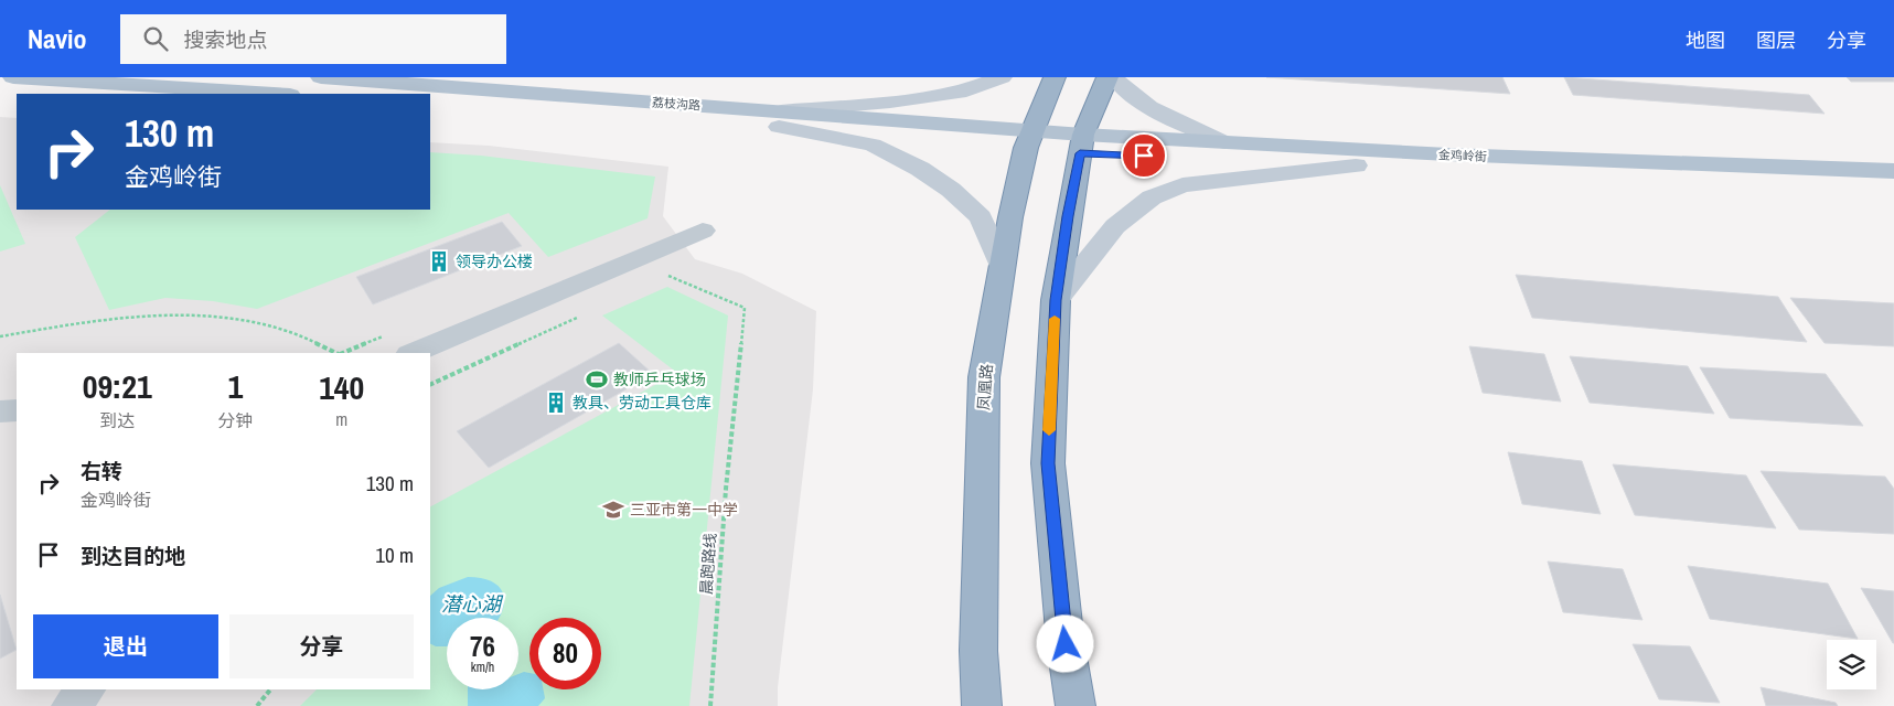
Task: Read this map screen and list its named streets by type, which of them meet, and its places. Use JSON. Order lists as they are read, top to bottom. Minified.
{"streets":{"highway":["凤凰路"],"main road":["荔枝沟路","金鸡岭街"],"path":["晨跑路线"]},"crossings":[["荔枝沟路","金鸡岭街"],["荔枝沟路","凤凰路"],["金鸡岭街","凤凰路"]],"water":["潜心湖"],"places":{"building":["领导办公楼","教具、劳动工具仓库"],"sports":["教师乒乓球场"],"school or university":["三亚市第一中学"]},"page":{"header":"Navio","search":"搜索地点","nav":["地图","图层","分享"],"turn":["130 m","金鸡岭街"],"eta":["09:21","到达","1","分钟","140","m"],"list":[{"name":"右转","note":"金鸡岭街","value":"130 m"},{"name":"到达目的地","value":"10 m"}],"buttons":["退出","分享"],"speed":"76 km/h","limit":"80"}}
